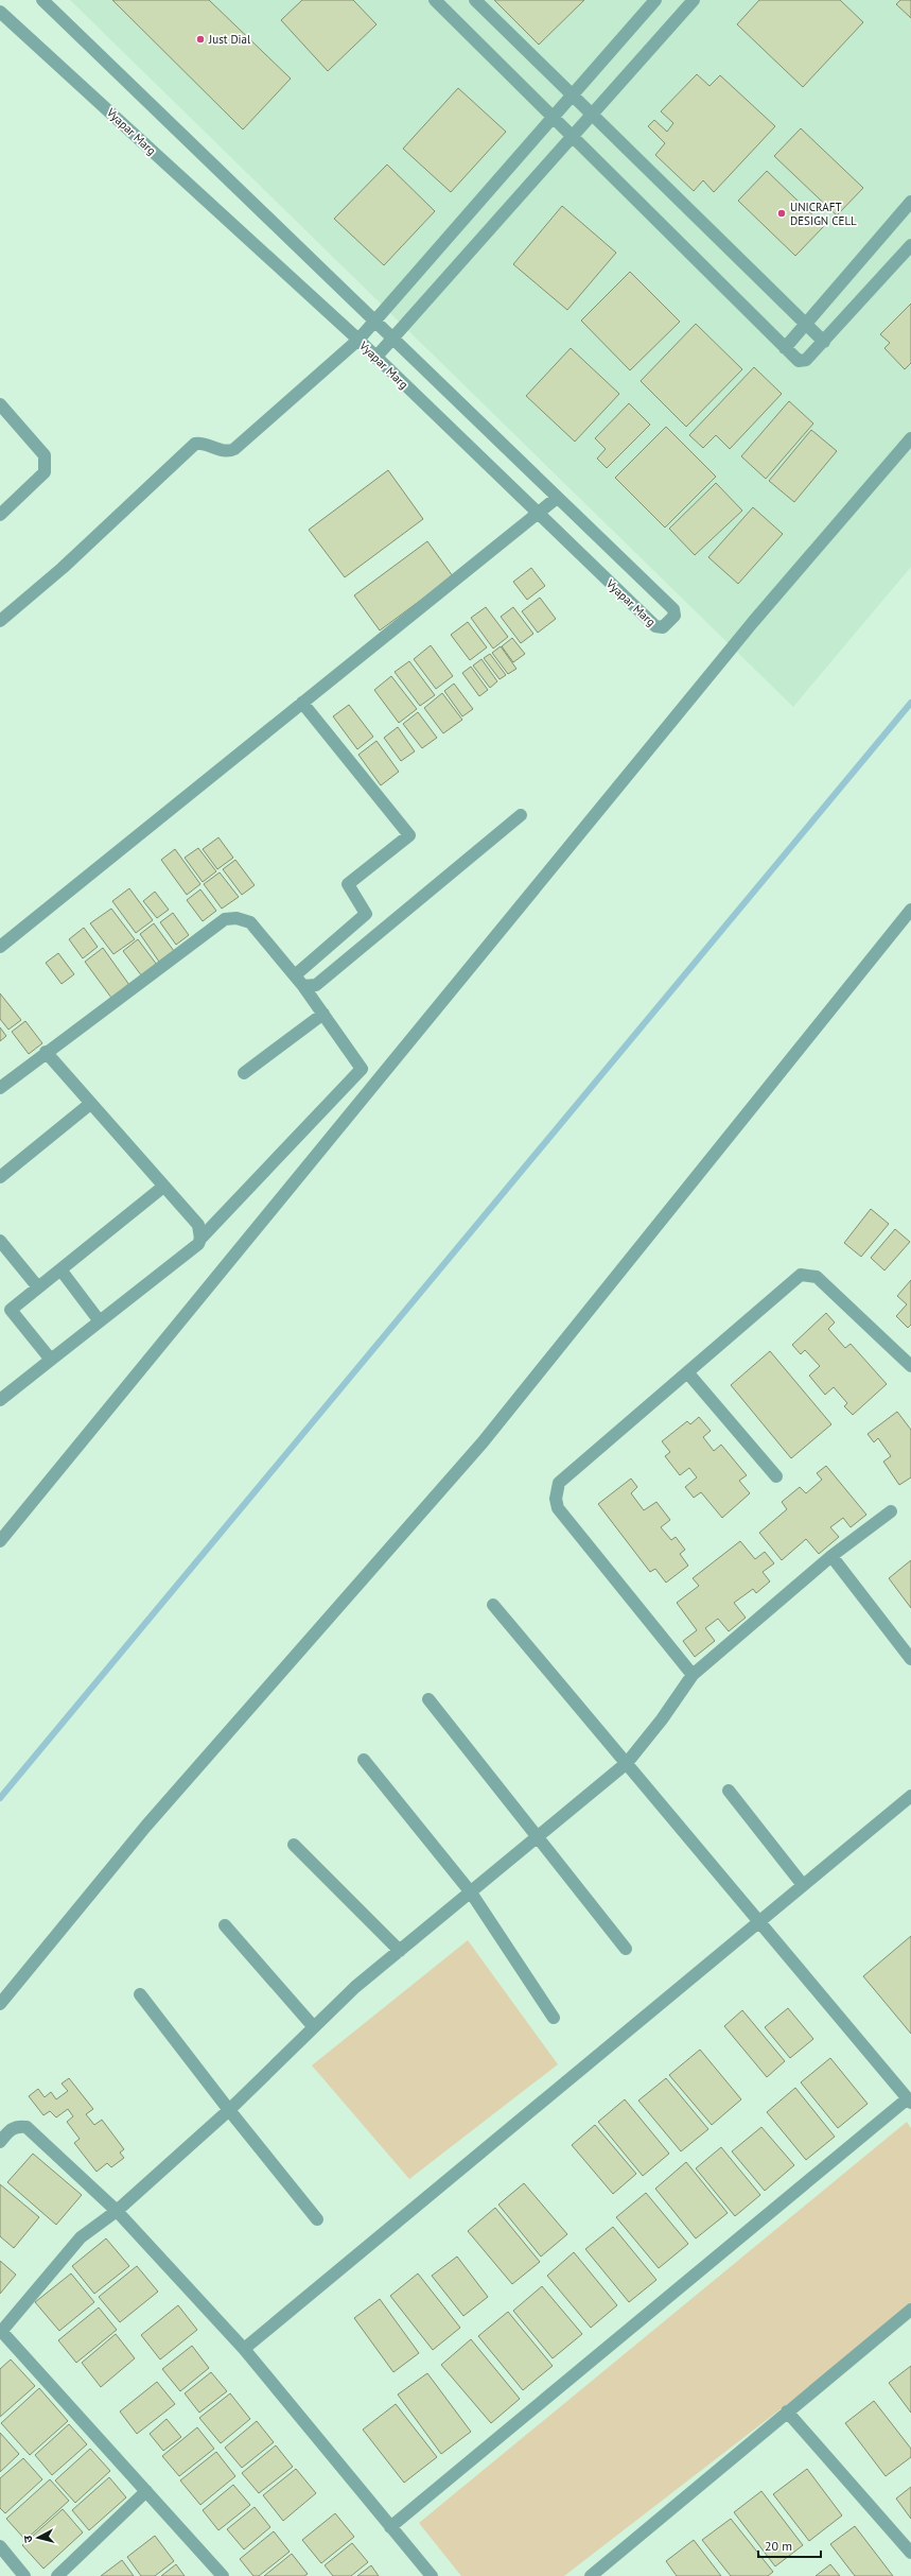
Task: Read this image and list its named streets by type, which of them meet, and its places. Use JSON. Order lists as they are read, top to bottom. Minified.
{"streets":{"street":["Vyapar Marg"]},"places":["Just Dial","UNICRAFT DESIGN CELL"],"scale_bar":"20 m","north":"left"}
